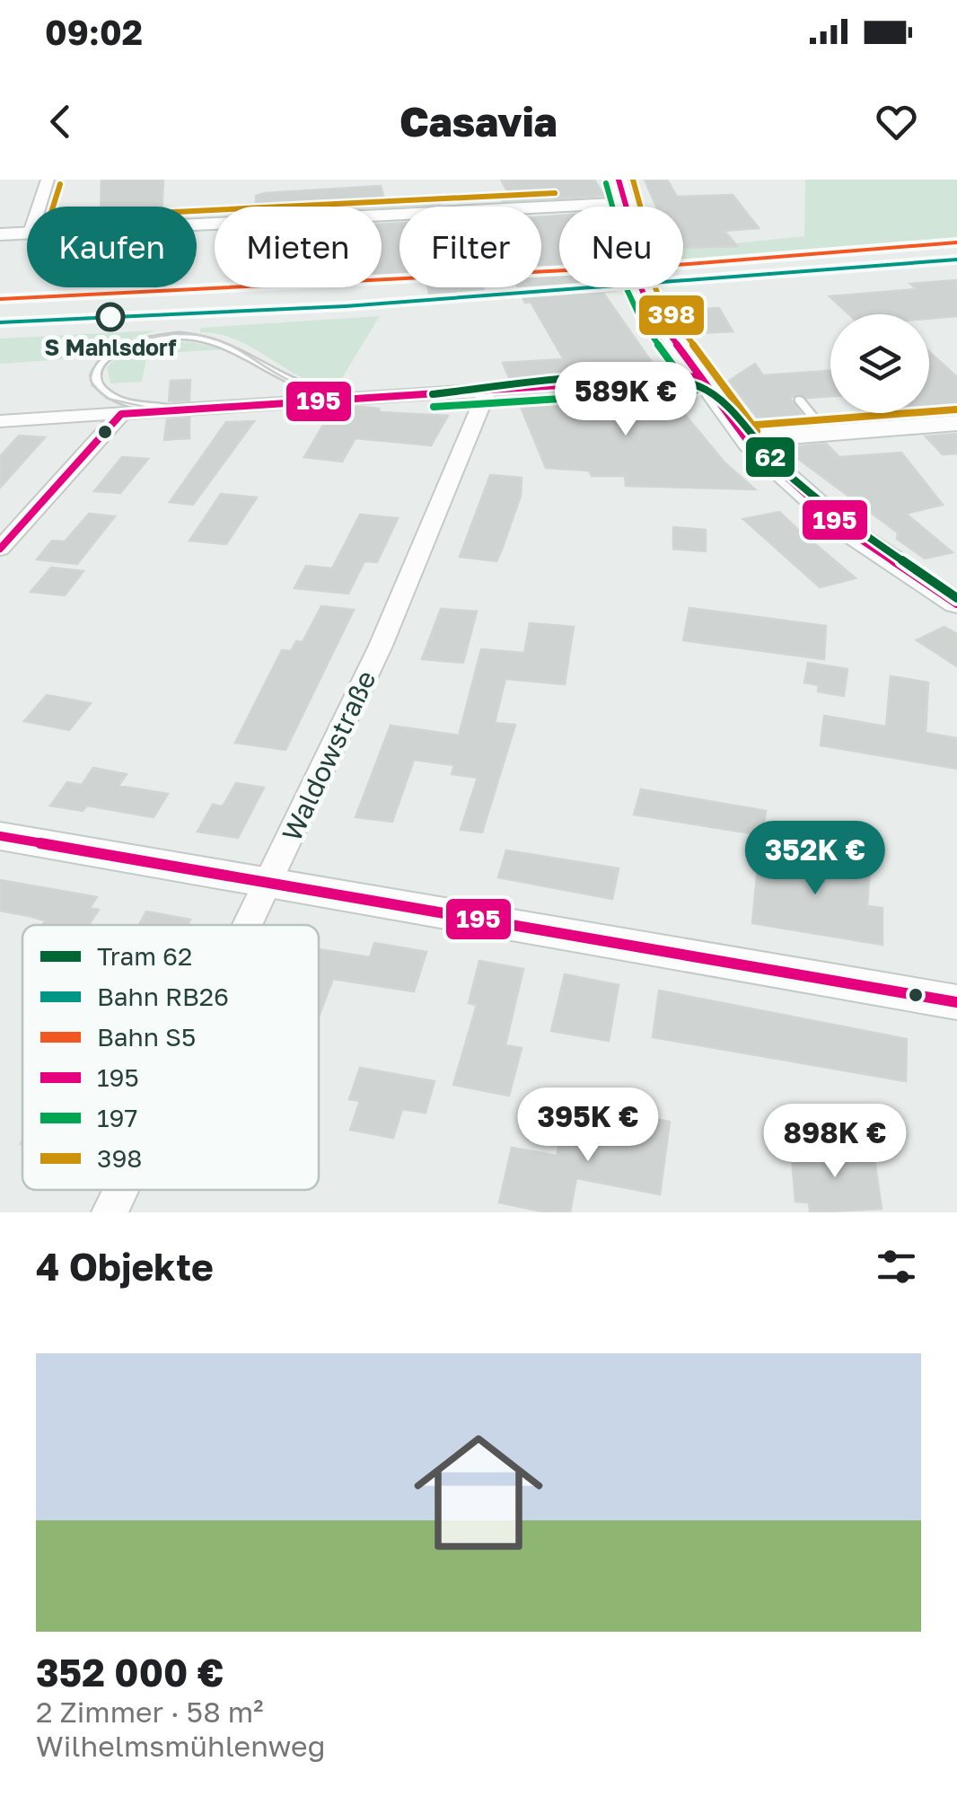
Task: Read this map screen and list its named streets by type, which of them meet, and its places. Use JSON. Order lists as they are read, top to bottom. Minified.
{"streets":{"street":["Waldowstraße"]},"places":["S Mahlsdorf"],"lines":["transit line 195","transit line 398","transit line 197","rail line S5","rail line RB26","tram line 62"],"legend":["Tram 62","Bahn RB26","Bahn S5","195","197","398"],"page":{"status":"09:02","header":"Casavia","chip":["Kaufen","Mieten","Filter","Neu"],"price":["589K €","352K €","395K €","898K €"],"heading":"4 Objekte","list":[{"name":"352 000 €","note":"2 Zimmer · 58 m² · Wilhelmsmühlenweg"}]}}
